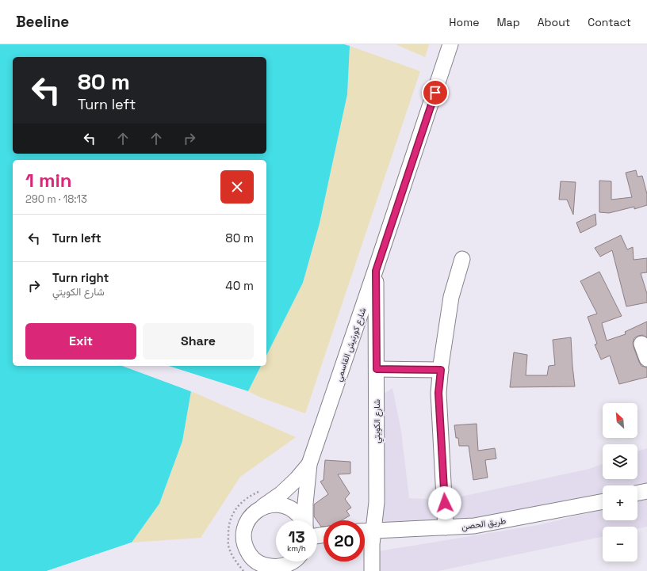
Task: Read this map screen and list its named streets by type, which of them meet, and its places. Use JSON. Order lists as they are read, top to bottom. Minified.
{"streets":{"street":["شارع كورنيش القاسمي","شارع الكويتي","طريق الحصن"]},"crossings":[["شارع كورنيش القاسمي","شارع الكويتي"],["شارع الكويتي","طريق الحصن"]],"north":"top left","page":{"header":"Beeline","nav":["Home","Map","About","Contact"],"turn":["80 m","Turn left"],"heading":["1 min","290 m · 18:13"],"list":[{"name":"Turn left","value":"80 m"},{"name":"Turn right","note":"شارع الكويتي","value":"40 m"}],"buttons":["Exit","Share"],"map_buttons":["+","−"],"speed":"13 km/h","limit":"20"}}
